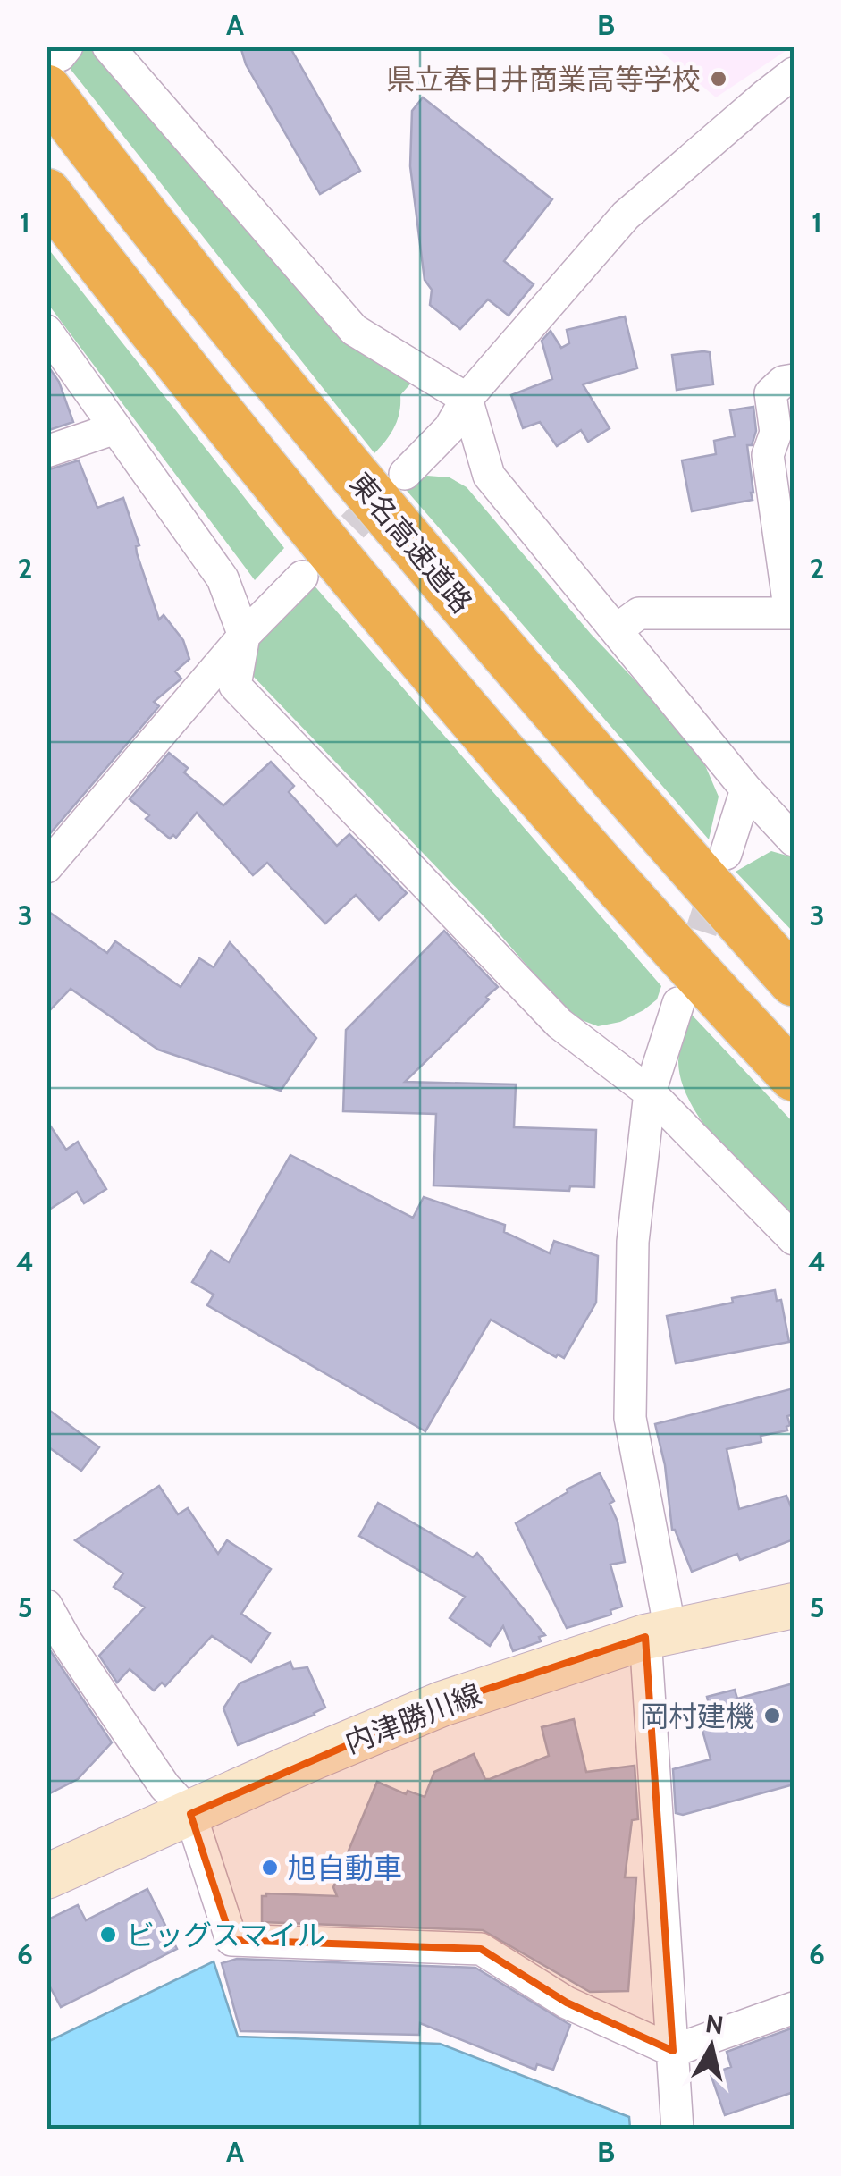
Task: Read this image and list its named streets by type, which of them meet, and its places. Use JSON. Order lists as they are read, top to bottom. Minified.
{"streets":{"highway":["東名高速道路"],"main road":["内津勝川線"]},"places":["県立春日井商業高等学校","岡村建機","旭自動車","ビッグスマイル"],"north":"top","grid":{"columns":["A","B"],"rows":["1","2","3","4","5","6"]}}
